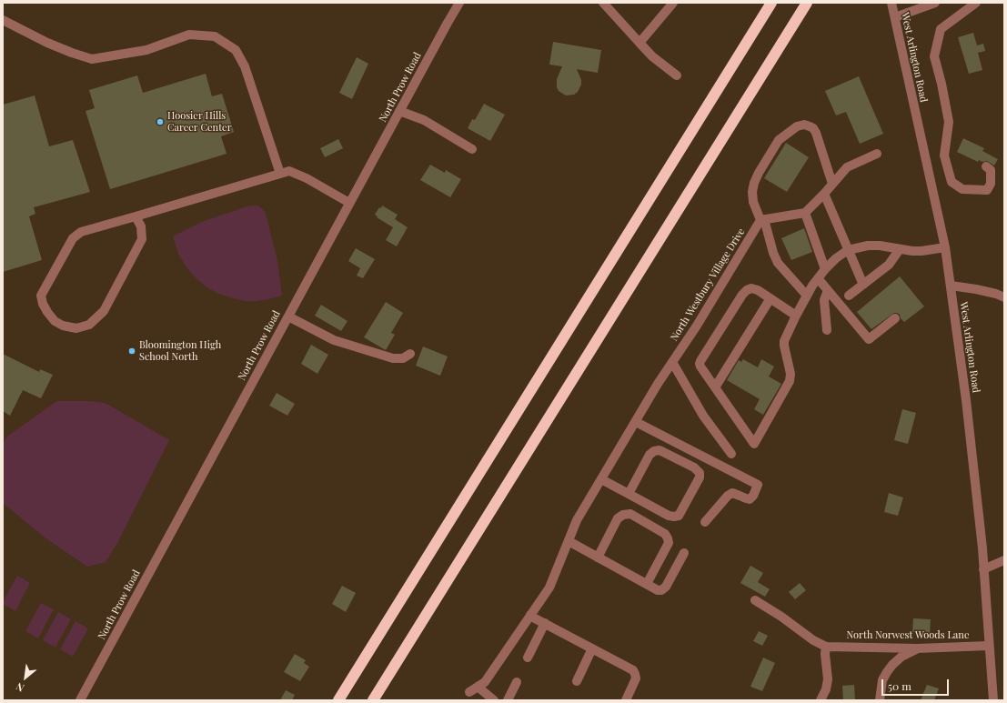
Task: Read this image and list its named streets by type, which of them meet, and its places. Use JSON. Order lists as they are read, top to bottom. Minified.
{"streets":{"street":["West Arlington Road","North Prow Road","North Westbury Village Drive","North Norwest Woods Lane"]},"crossings":[["West Arlington Road","North Norwest Woods Lane"]],"places":["Hoosier Hills Career Center","Bloomington High School North"],"scale_bar":"50 m","north":"bottom left"}
